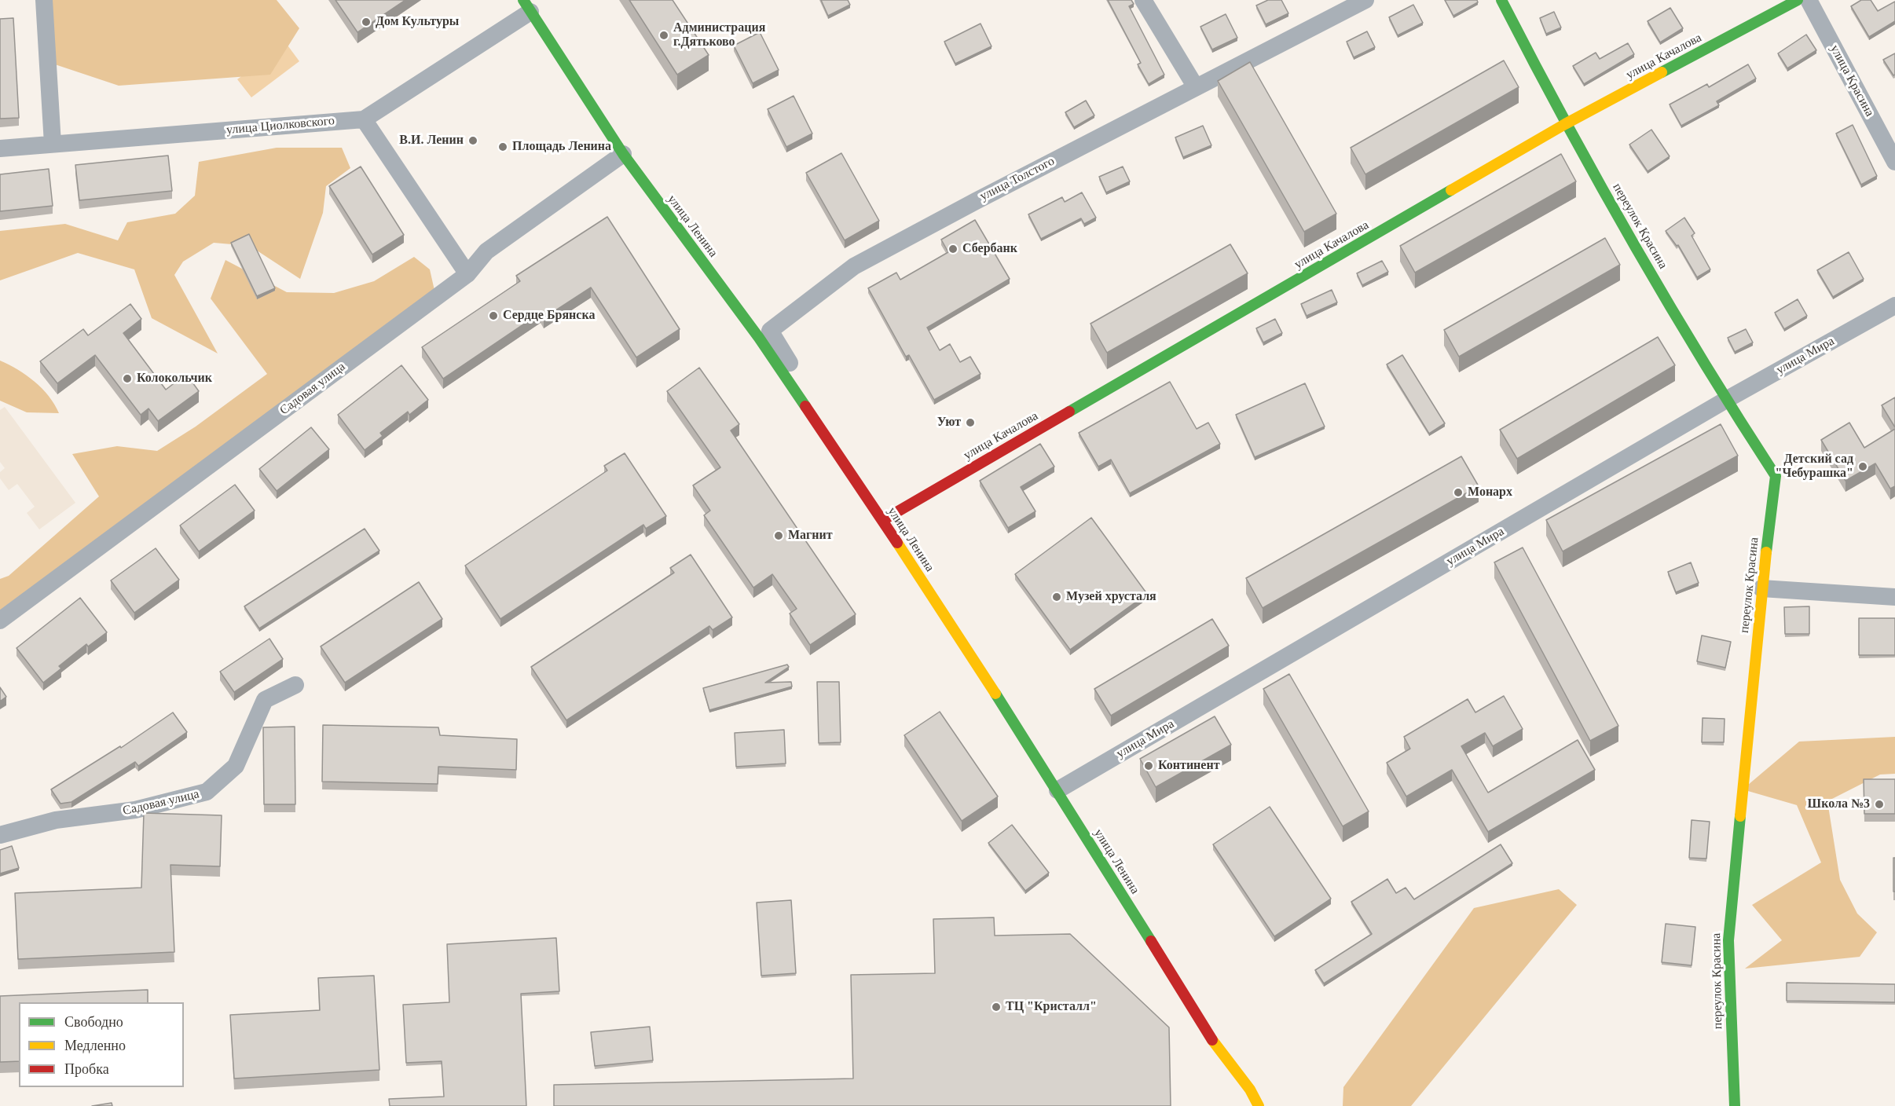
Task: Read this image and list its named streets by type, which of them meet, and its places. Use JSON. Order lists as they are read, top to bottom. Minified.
{"streets":{"street":["улица Качалова","улица Красина","улица Циолковского","улица Толстого","улица Ленина","переулок Красина","улица Мира","Садовая улица"]},"crossings":[["улица Качалова","улица Ленина"],["улица Качалова","переулок Красина"],["улица Циолковского","улица Ленина"],["улица Толстого","улица Ленина"],["улица Ленина","улица Мира"],["улица Ленина","Садовая улица"],["переулок Красина","улица Мира"]],"places":["Дом Культуры","Администрация г.Дятьково","В.И. Ленин","Площадь Ленина","Сбербанк","Сердце Брянска","Колокольчик","Уют","Детский сад \"Чебурашка\"","Монарх","Магнит","Музей хрусталя","Континент","Школа №3","ТЦ \"Кристалл\""],"legend":["Свободно","Медленно","Пробка"]}
